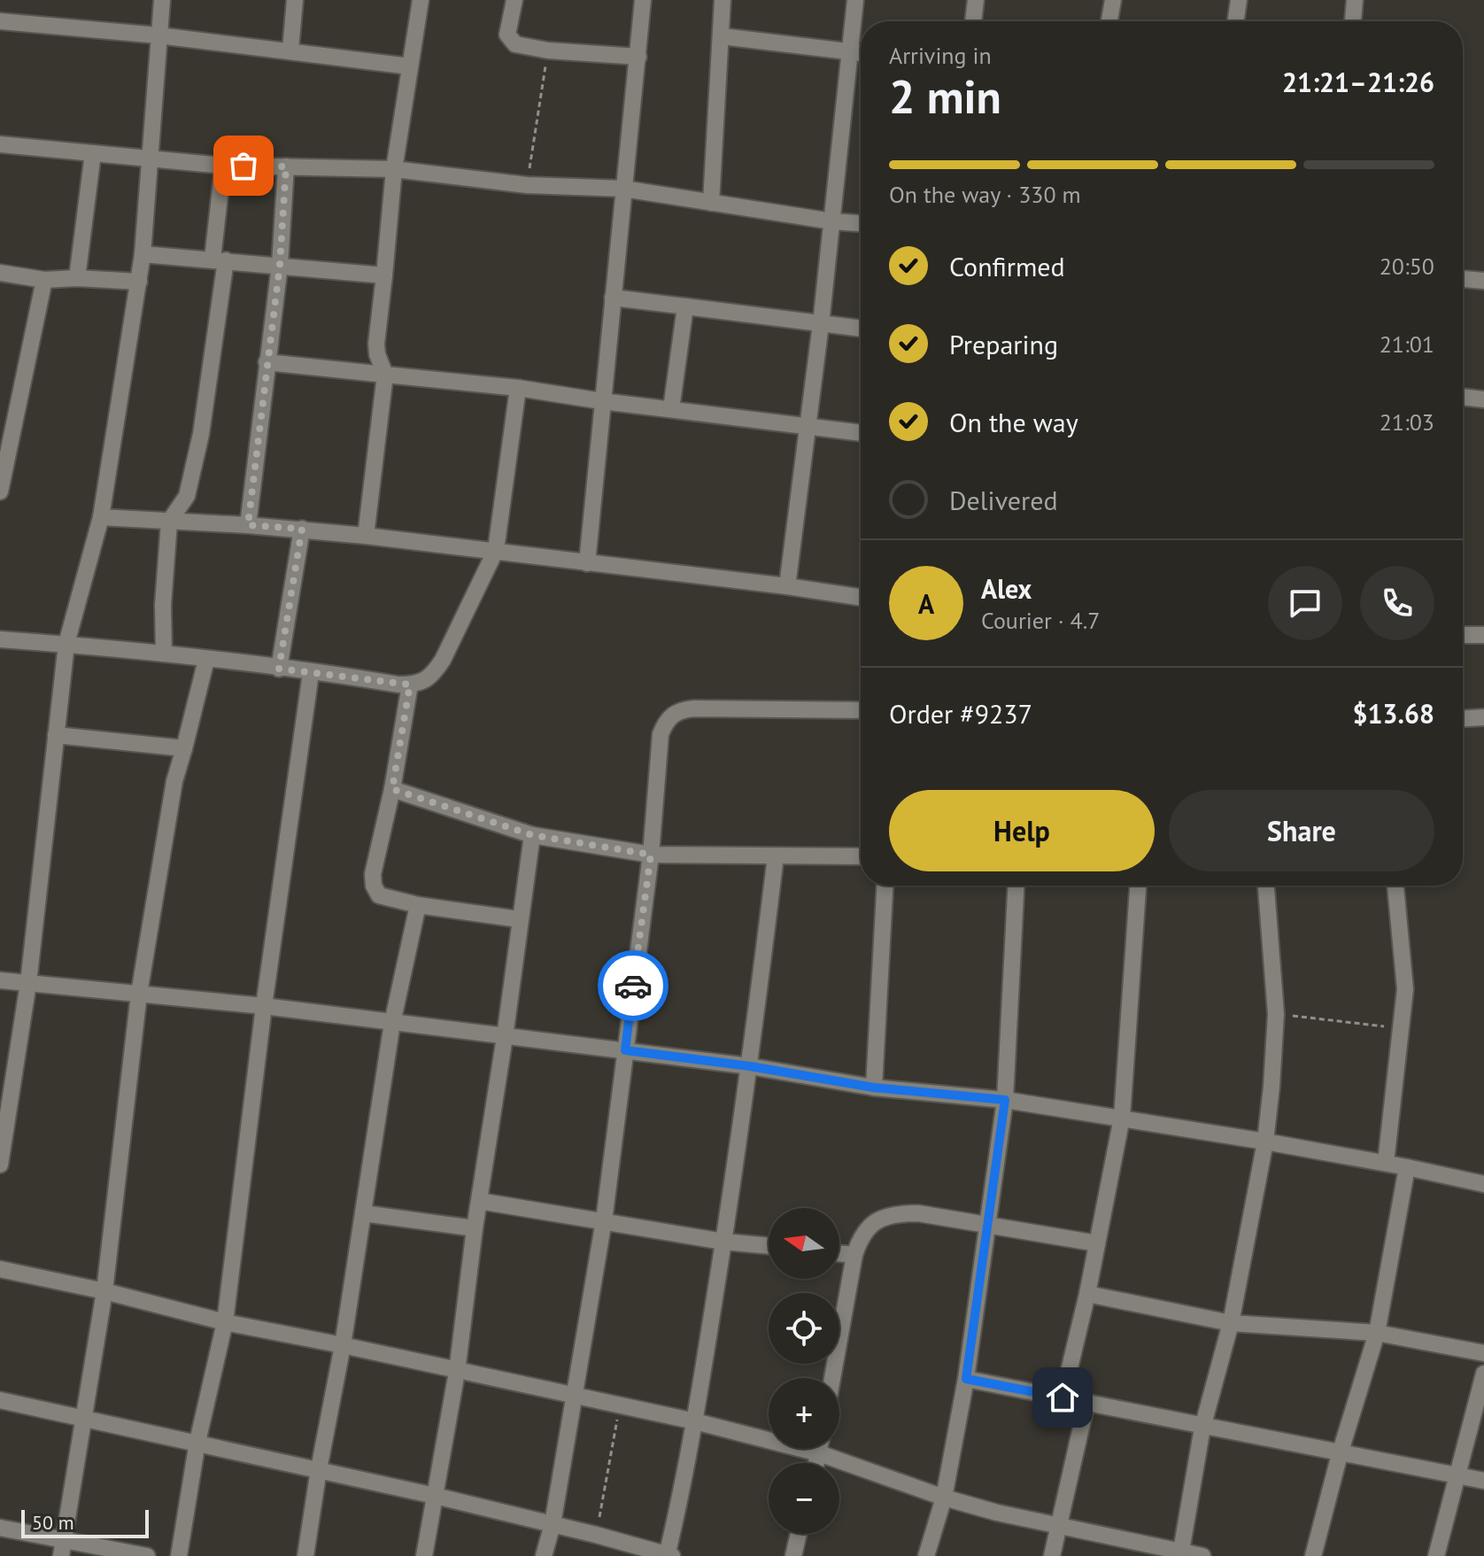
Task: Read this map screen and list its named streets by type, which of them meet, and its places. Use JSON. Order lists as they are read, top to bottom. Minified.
{"scale_bar":"50 m","north":"left","page":{"heading":["2 min","Arriving in","21:21–21:26"],"panel":["Alex","Courier · 4.7","Order #9237","$13.68"],"bar":"On the way · 330 m","list":[["Confirmed","20:50"],["Preparing","21:01"],["On the way","21:03"],"Delivered"],"round":"A","buttons":["Help","Share"],"map_buttons":["+","−"],"scale":"50 m"}}
